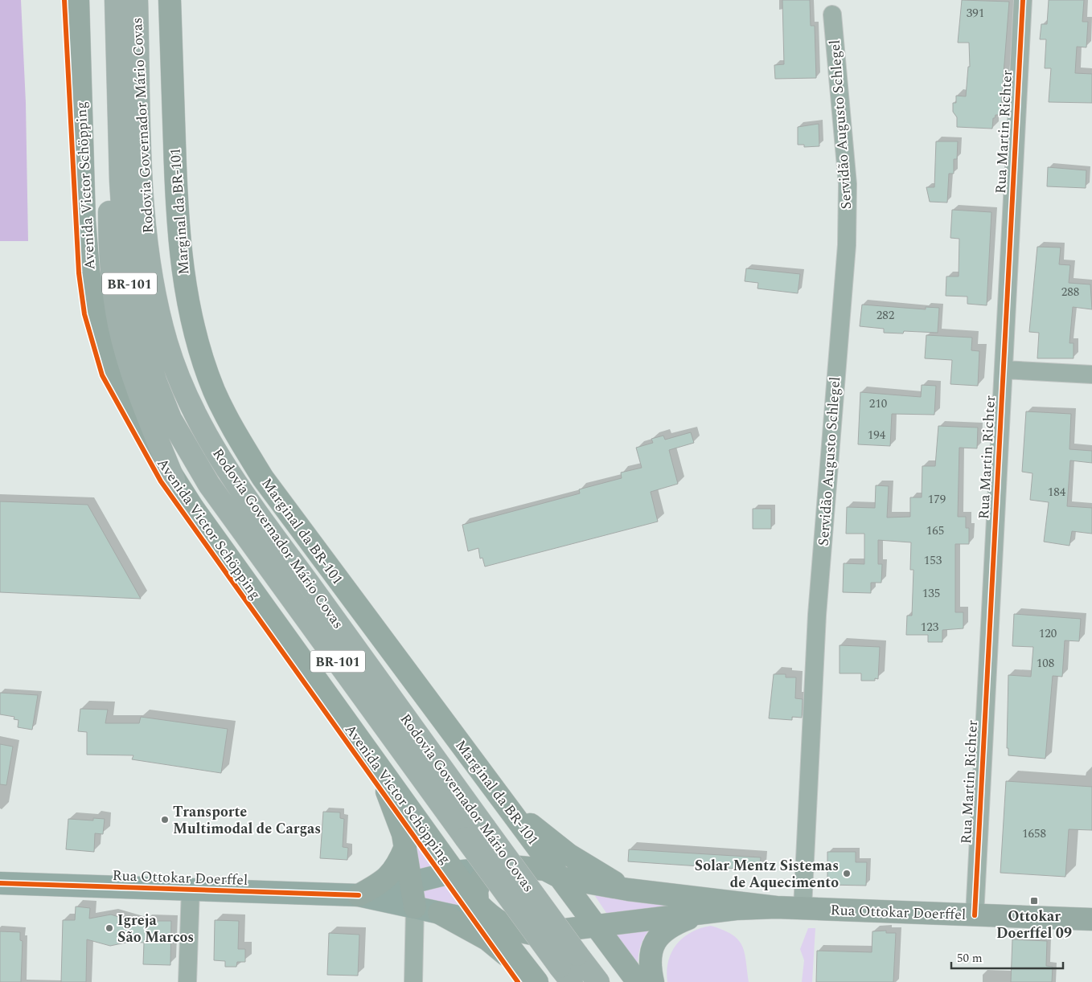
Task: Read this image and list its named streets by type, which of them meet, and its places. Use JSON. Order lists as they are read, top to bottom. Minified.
{"streets":{"highway":["Rodovia Governador Mário Covas","BR-101"],"main road":["Avenida Victor Schöpping","Marginal da BR-101","Rua Ottokar Doerffel"],"street":["Servidão Augusto Schlegel","Rua Martin Richter"]},"crossings":[["Servidão Augusto Schlegel","Rua Ottokar Doerffel"],["Rua Martin Richter","Rua Ottokar Doerffel"],["Avenida Victor Schöpping","Marginal da BR-101"],["Avenida Victor Schöpping","Rua Ottokar Doerffel"],["Marginal da BR-101","Rua Ottokar Doerffel"]],"places":{"other":["Transporte Multimodal de Cargas","Solar Mentz Sistemas de Aquecimento","Igreja São Marcos"],"transit":["Ottokar Doerffel 09"]},"house_numbers":["391","288","282","210","194","184","179","165","153","135","123","120","108","1658"],"scale_bar":"50 m"}
